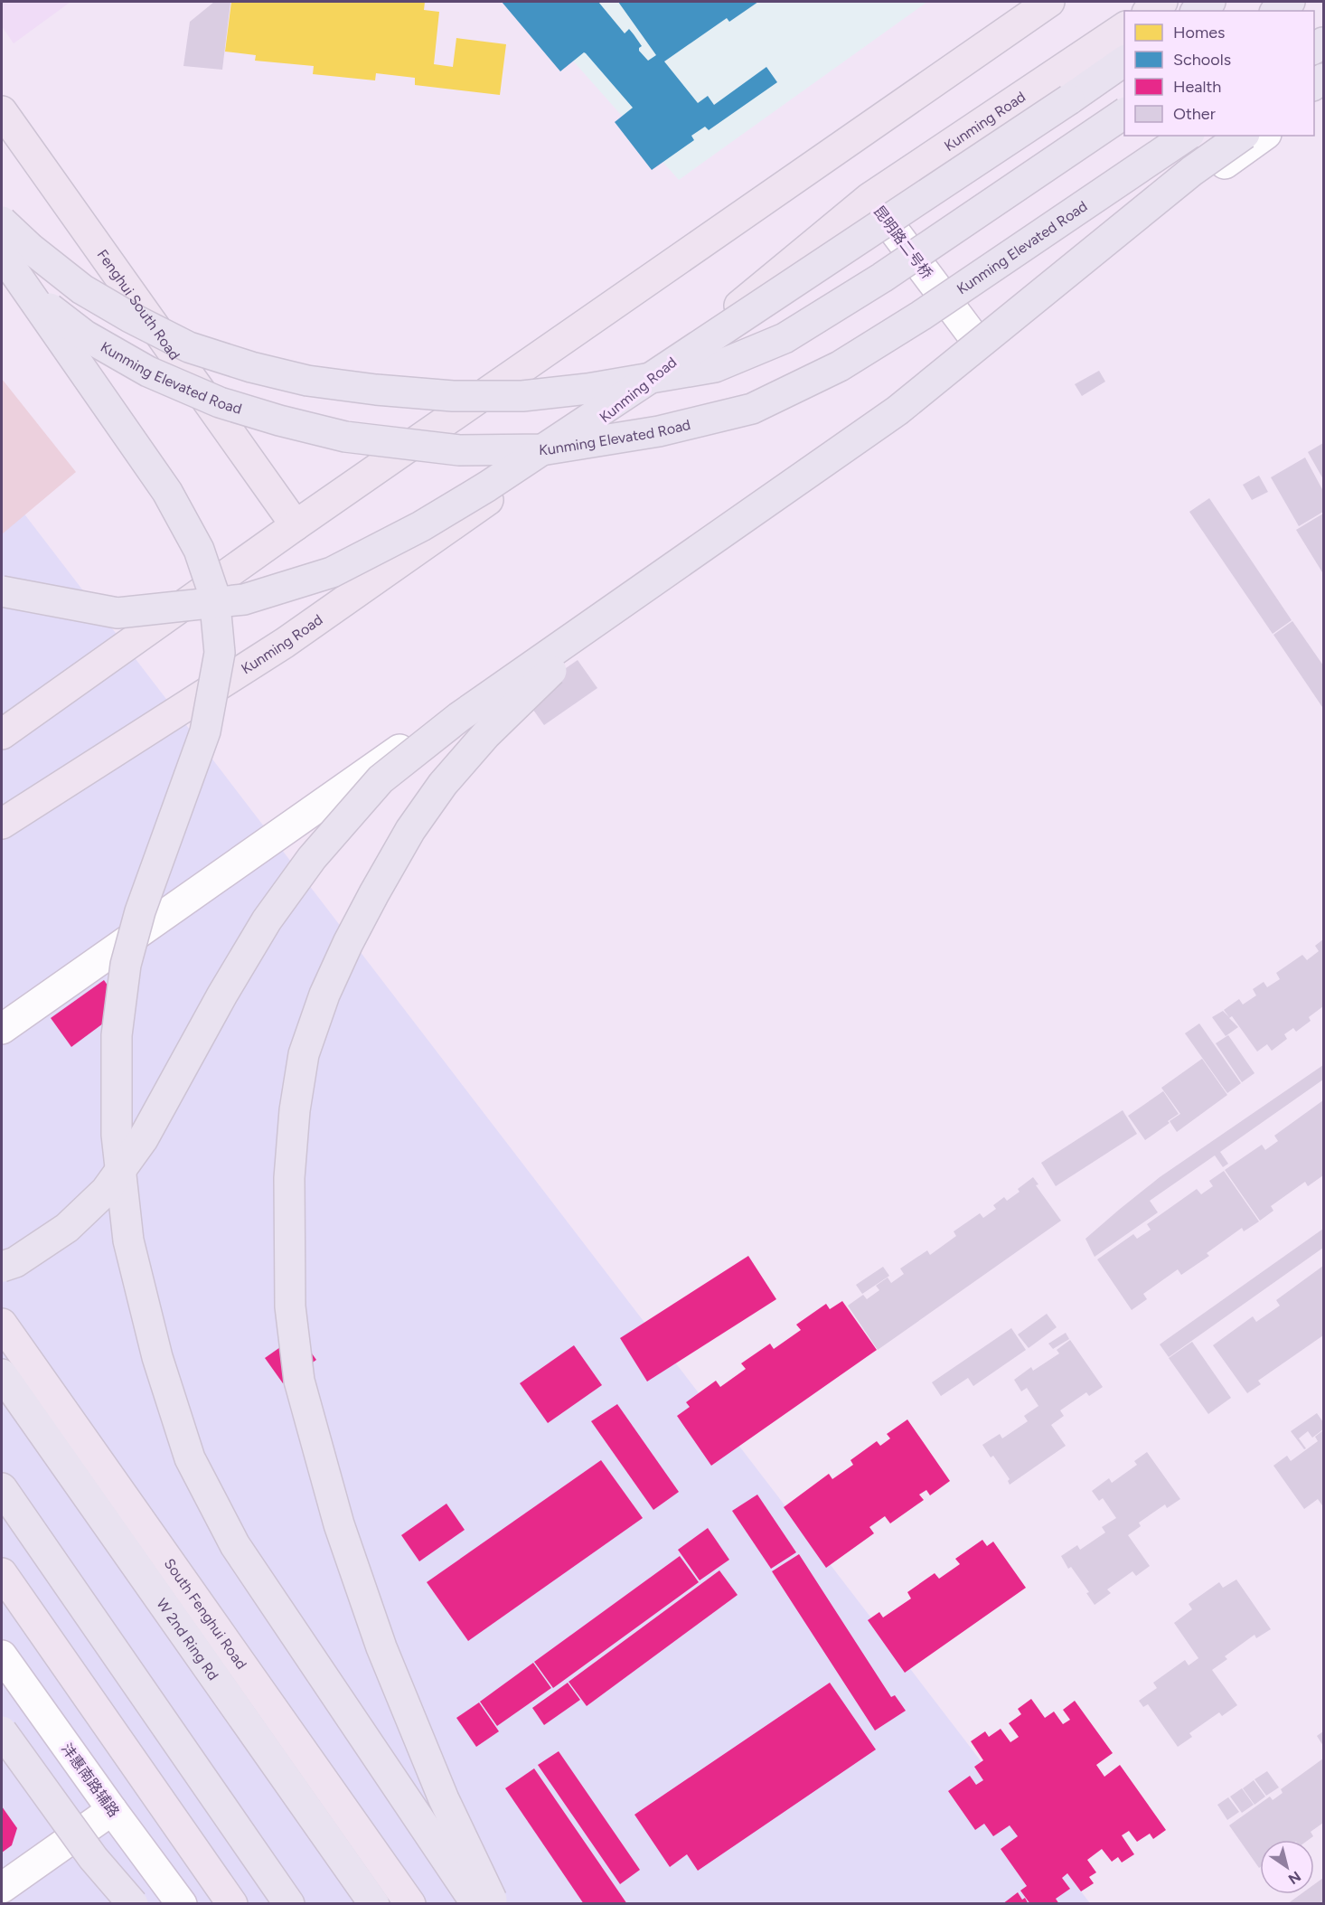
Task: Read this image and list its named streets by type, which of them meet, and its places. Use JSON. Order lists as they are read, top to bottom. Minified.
{"streets":{"highway":["Kunming Elevated Road","W 2nd Ring Rd"],"main road":["Kunming Road","Fenghui South Road","South Fenghui Road"],"street":["昆明路二号桥","沣惠南路辅路"]},"crossings":[["Kunming Road","昆明路二号桥"]],"legend":["Homes","Schools","Health","Other"],"north":"bottom right"}
